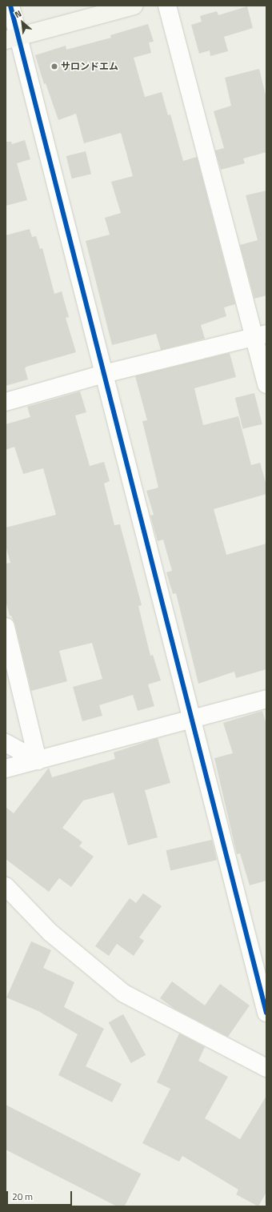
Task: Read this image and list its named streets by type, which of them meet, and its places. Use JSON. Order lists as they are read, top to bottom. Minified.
{"places":["サロンドエム"],"scale_bar":"20 m","north":"top left"}
